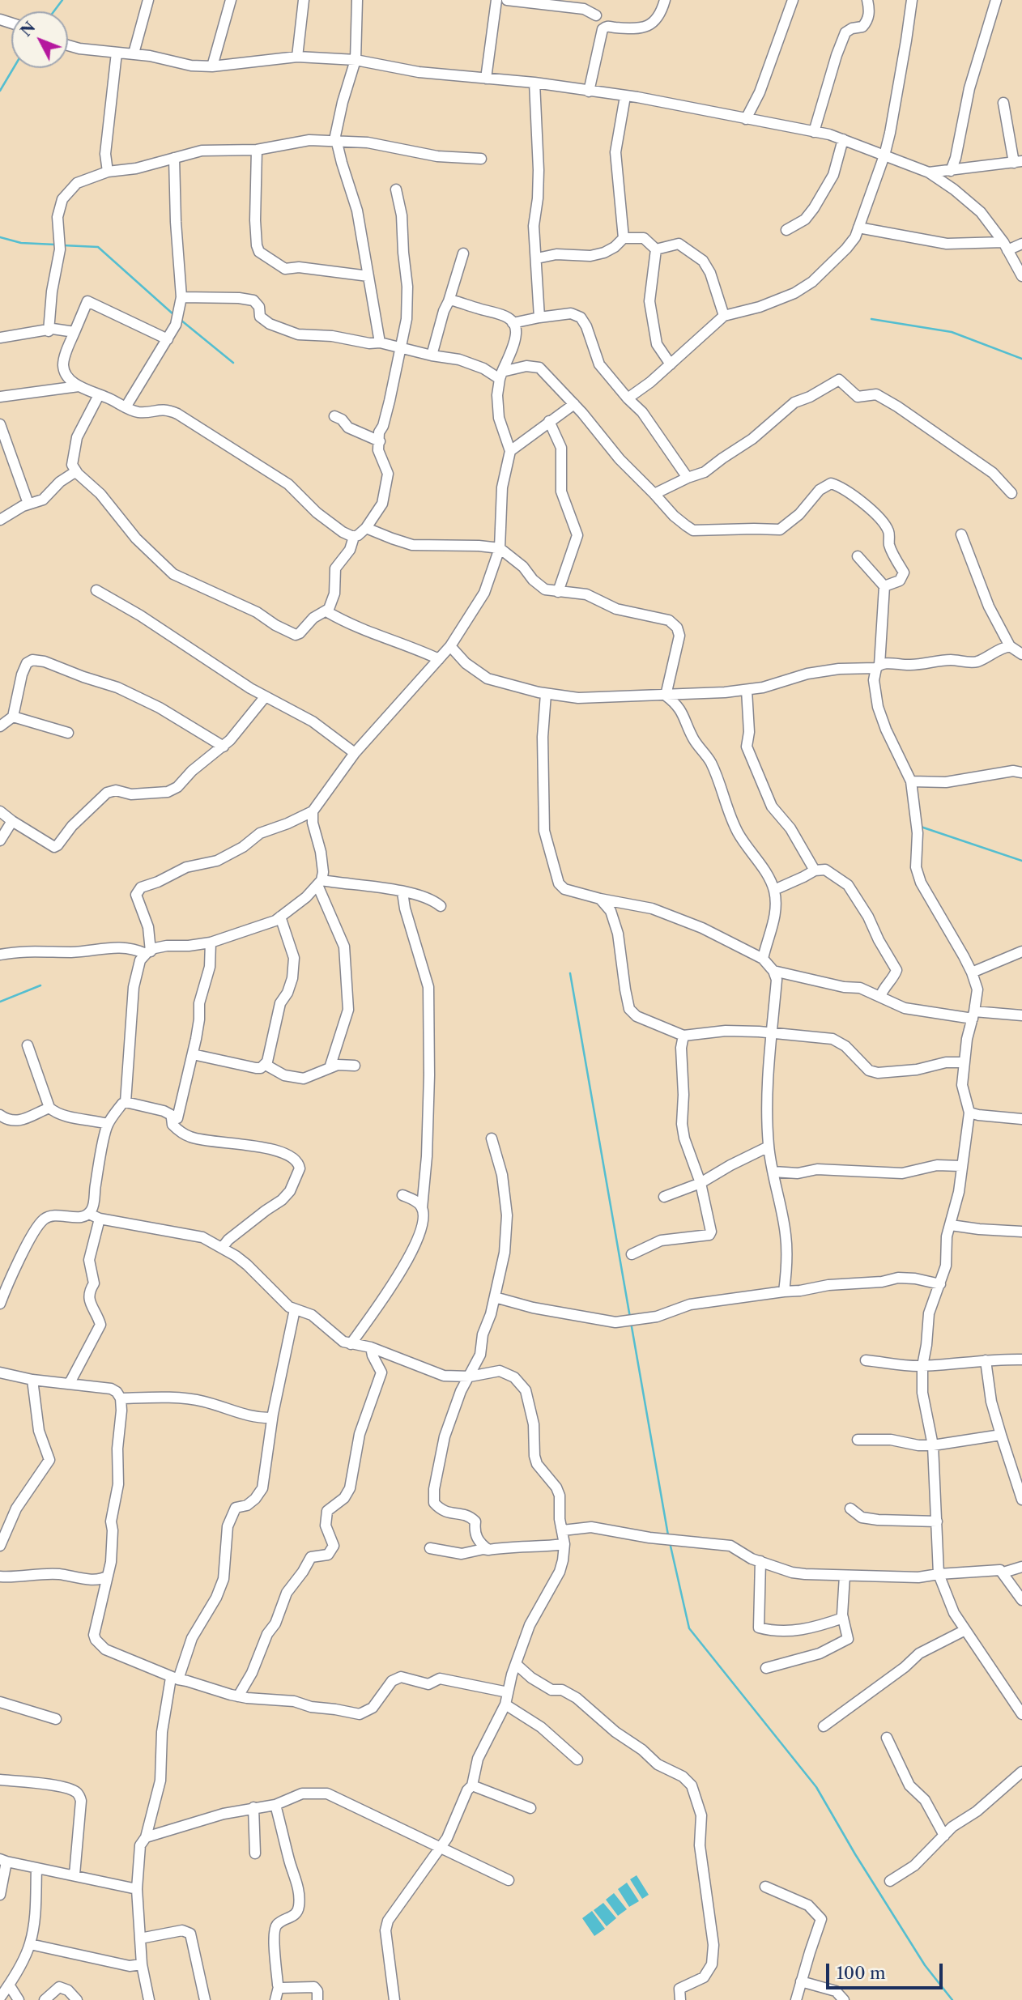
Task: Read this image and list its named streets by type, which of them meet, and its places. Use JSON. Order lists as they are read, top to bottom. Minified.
{"scale_bar":"100 m","north":"top left"}
